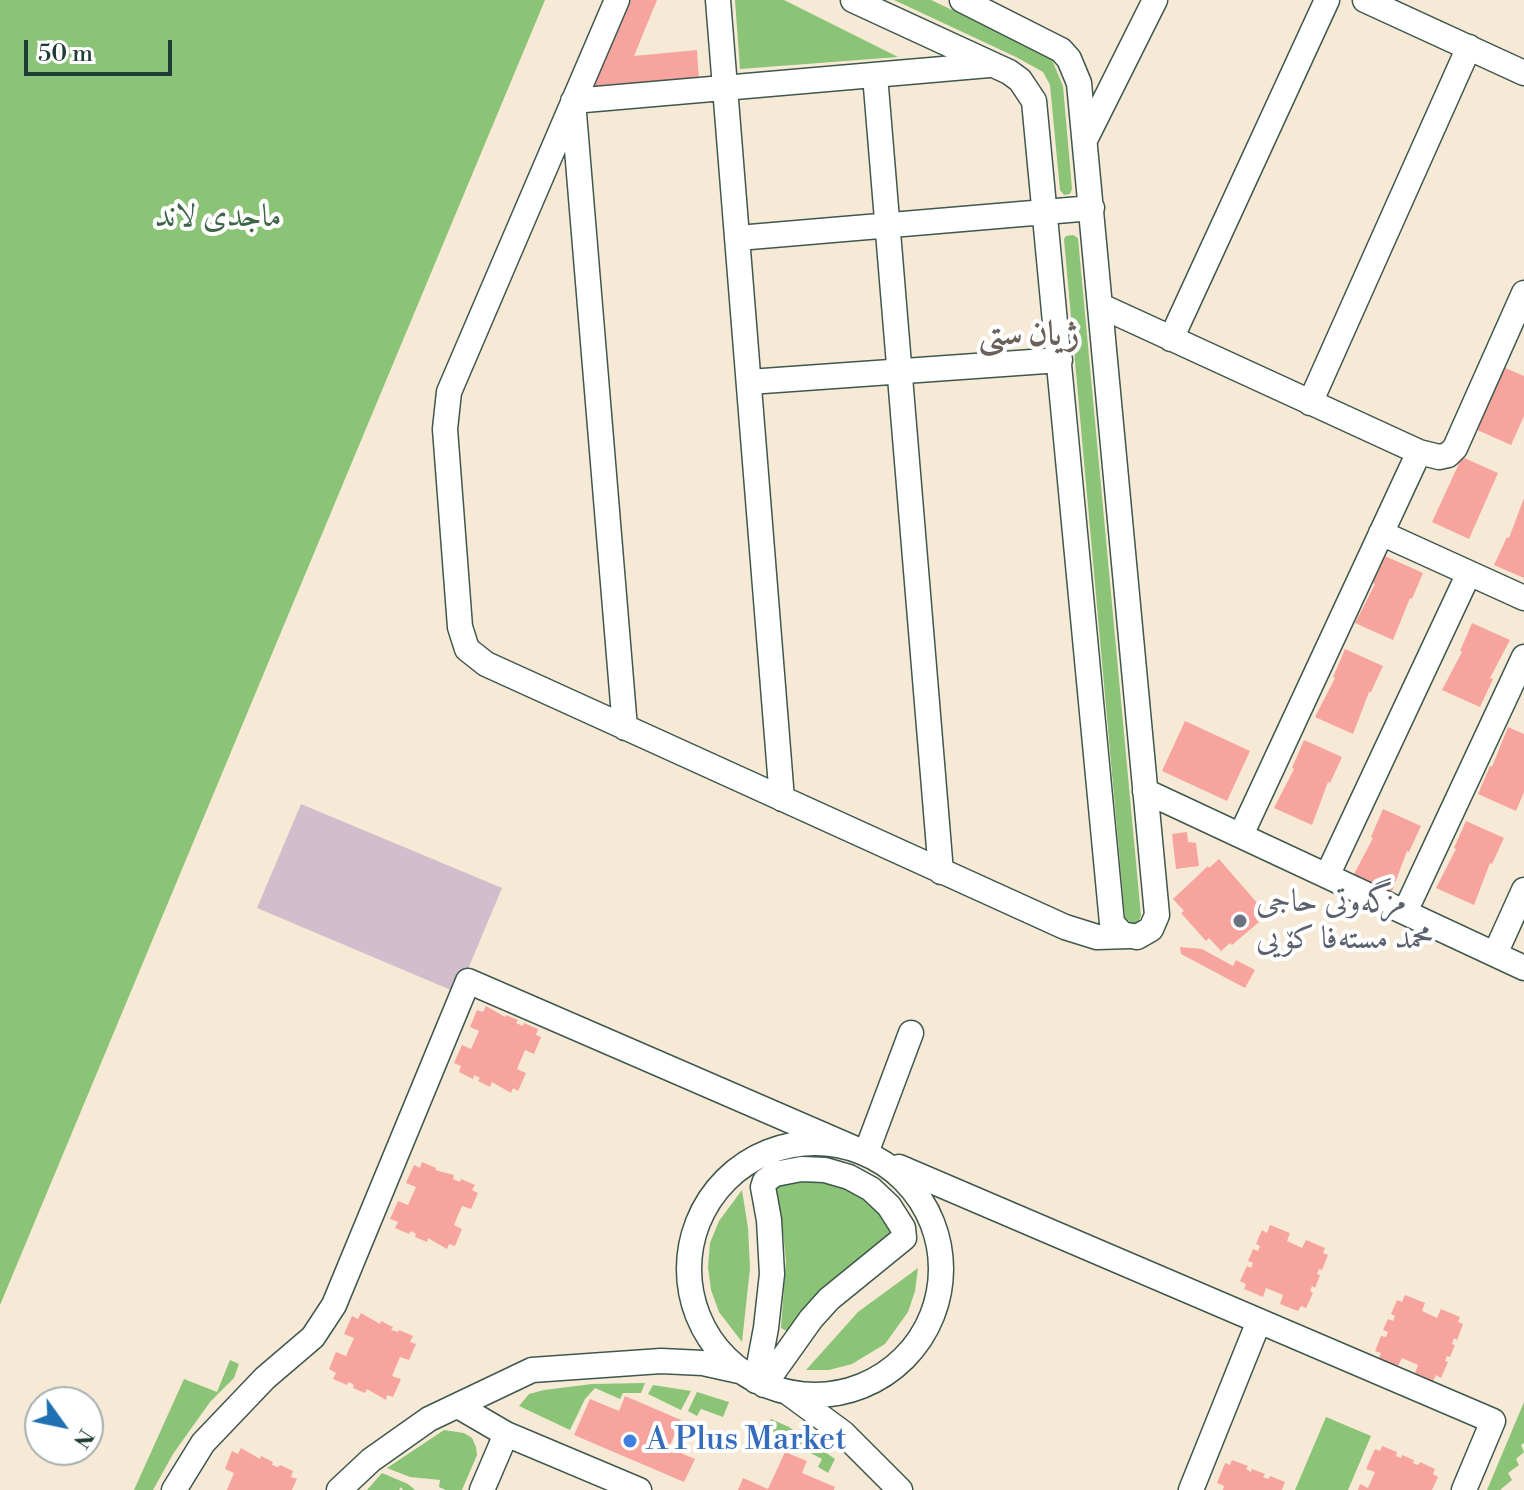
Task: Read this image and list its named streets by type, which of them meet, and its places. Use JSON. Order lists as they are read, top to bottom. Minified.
{"districts":["ژیان ستی"],"parks":["ماجدی لاند"],"places":["مزگەوتی حاجی محمد مستەفا کۆیی","A Plus Market"],"scale_bar":"50 m","north":"bottom right"}
